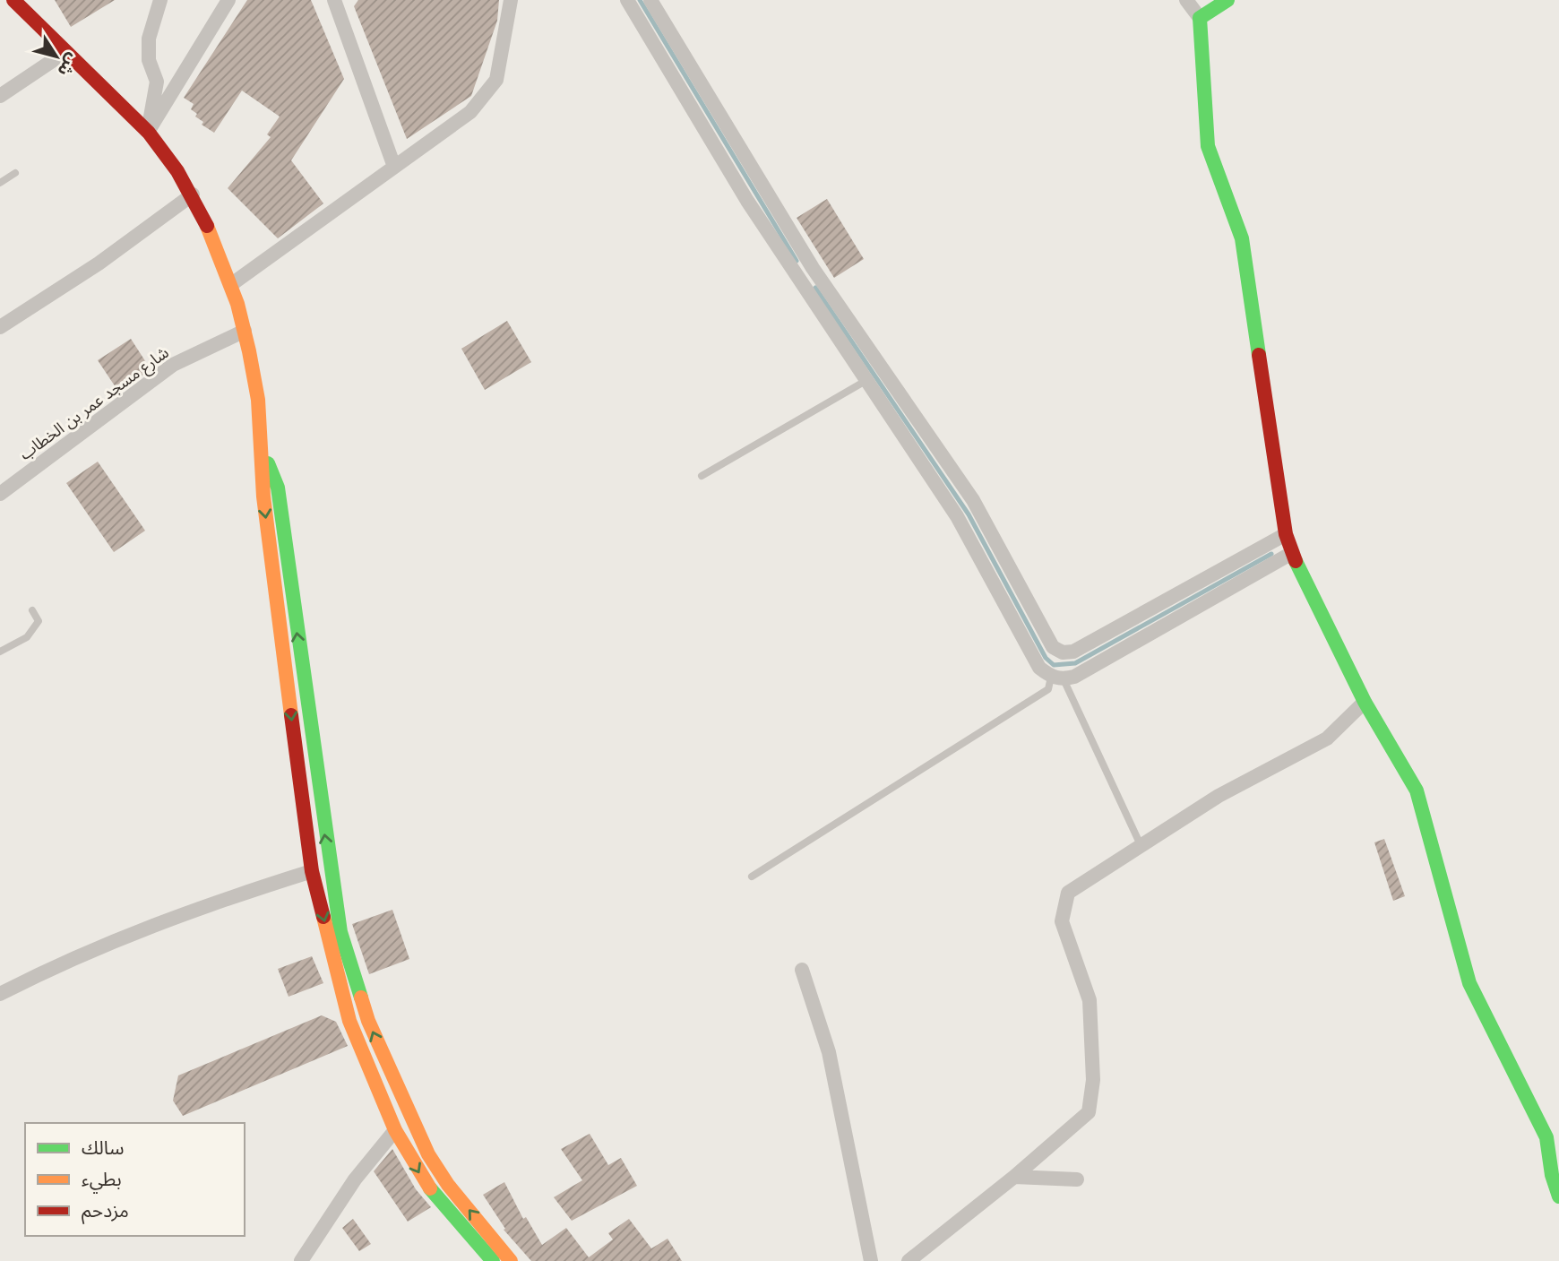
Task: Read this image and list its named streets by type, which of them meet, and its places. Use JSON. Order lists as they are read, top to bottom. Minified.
{"streets":{"street":["شارع مسجد عمر بن الخطاب"]},"legend":["سالك","بطيء","مزدحم"],"north":"bottom right"}
